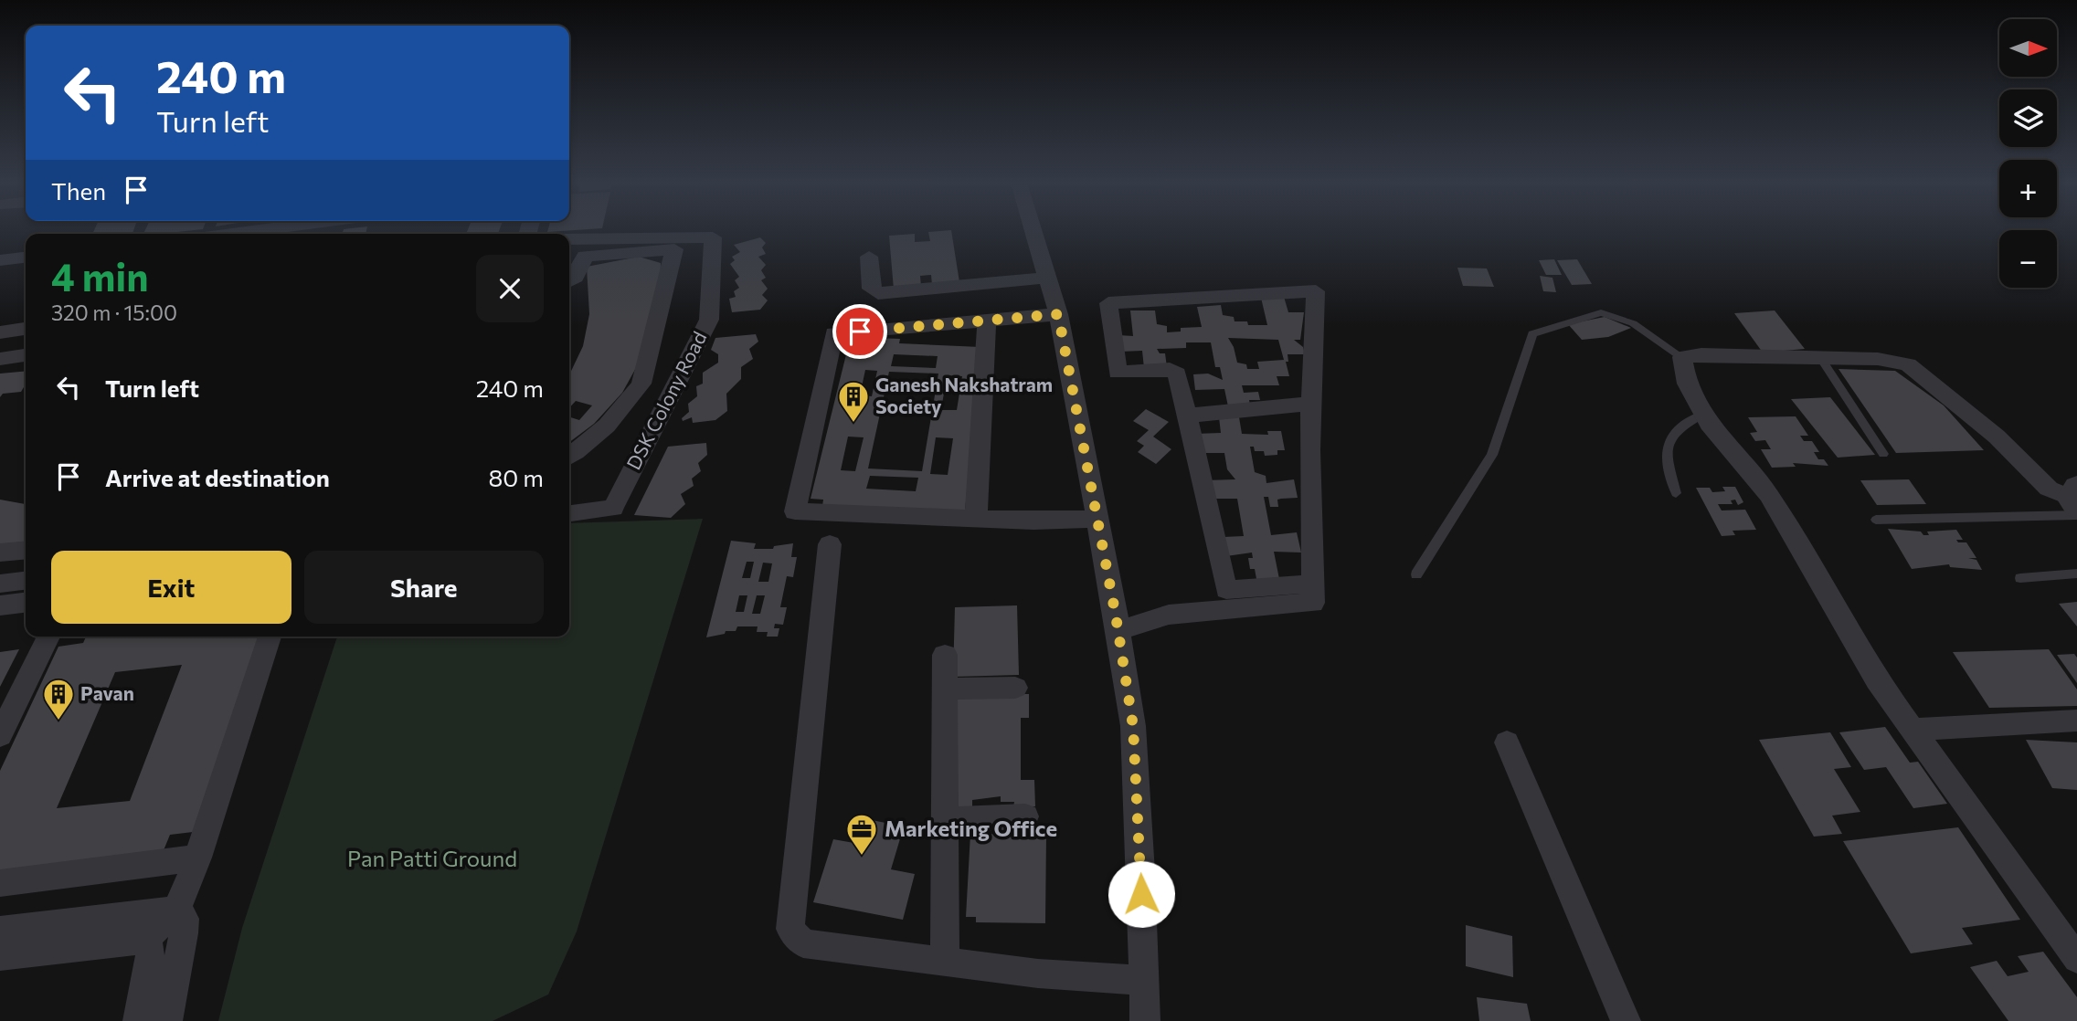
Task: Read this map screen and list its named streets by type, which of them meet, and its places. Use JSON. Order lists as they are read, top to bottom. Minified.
{"streets":{"street":["DSK Colony Road"]},"parks":["Pan Patti Ground"],"places":{"building":["Ganesh Nakshatram Society","Pavan"],"office":["Marketing Office"]},"north":"right","page":{"map_buttons":["+","−"],"turn":["240 m","Turn left"],"then":"Then","heading":["4 min","320 m · 15:00"],"list":[{"name":"Turn left","value":"240 m"},{"name":"Arrive at destination","value":"80 m"}],"buttons":["Exit","Share"]}}
